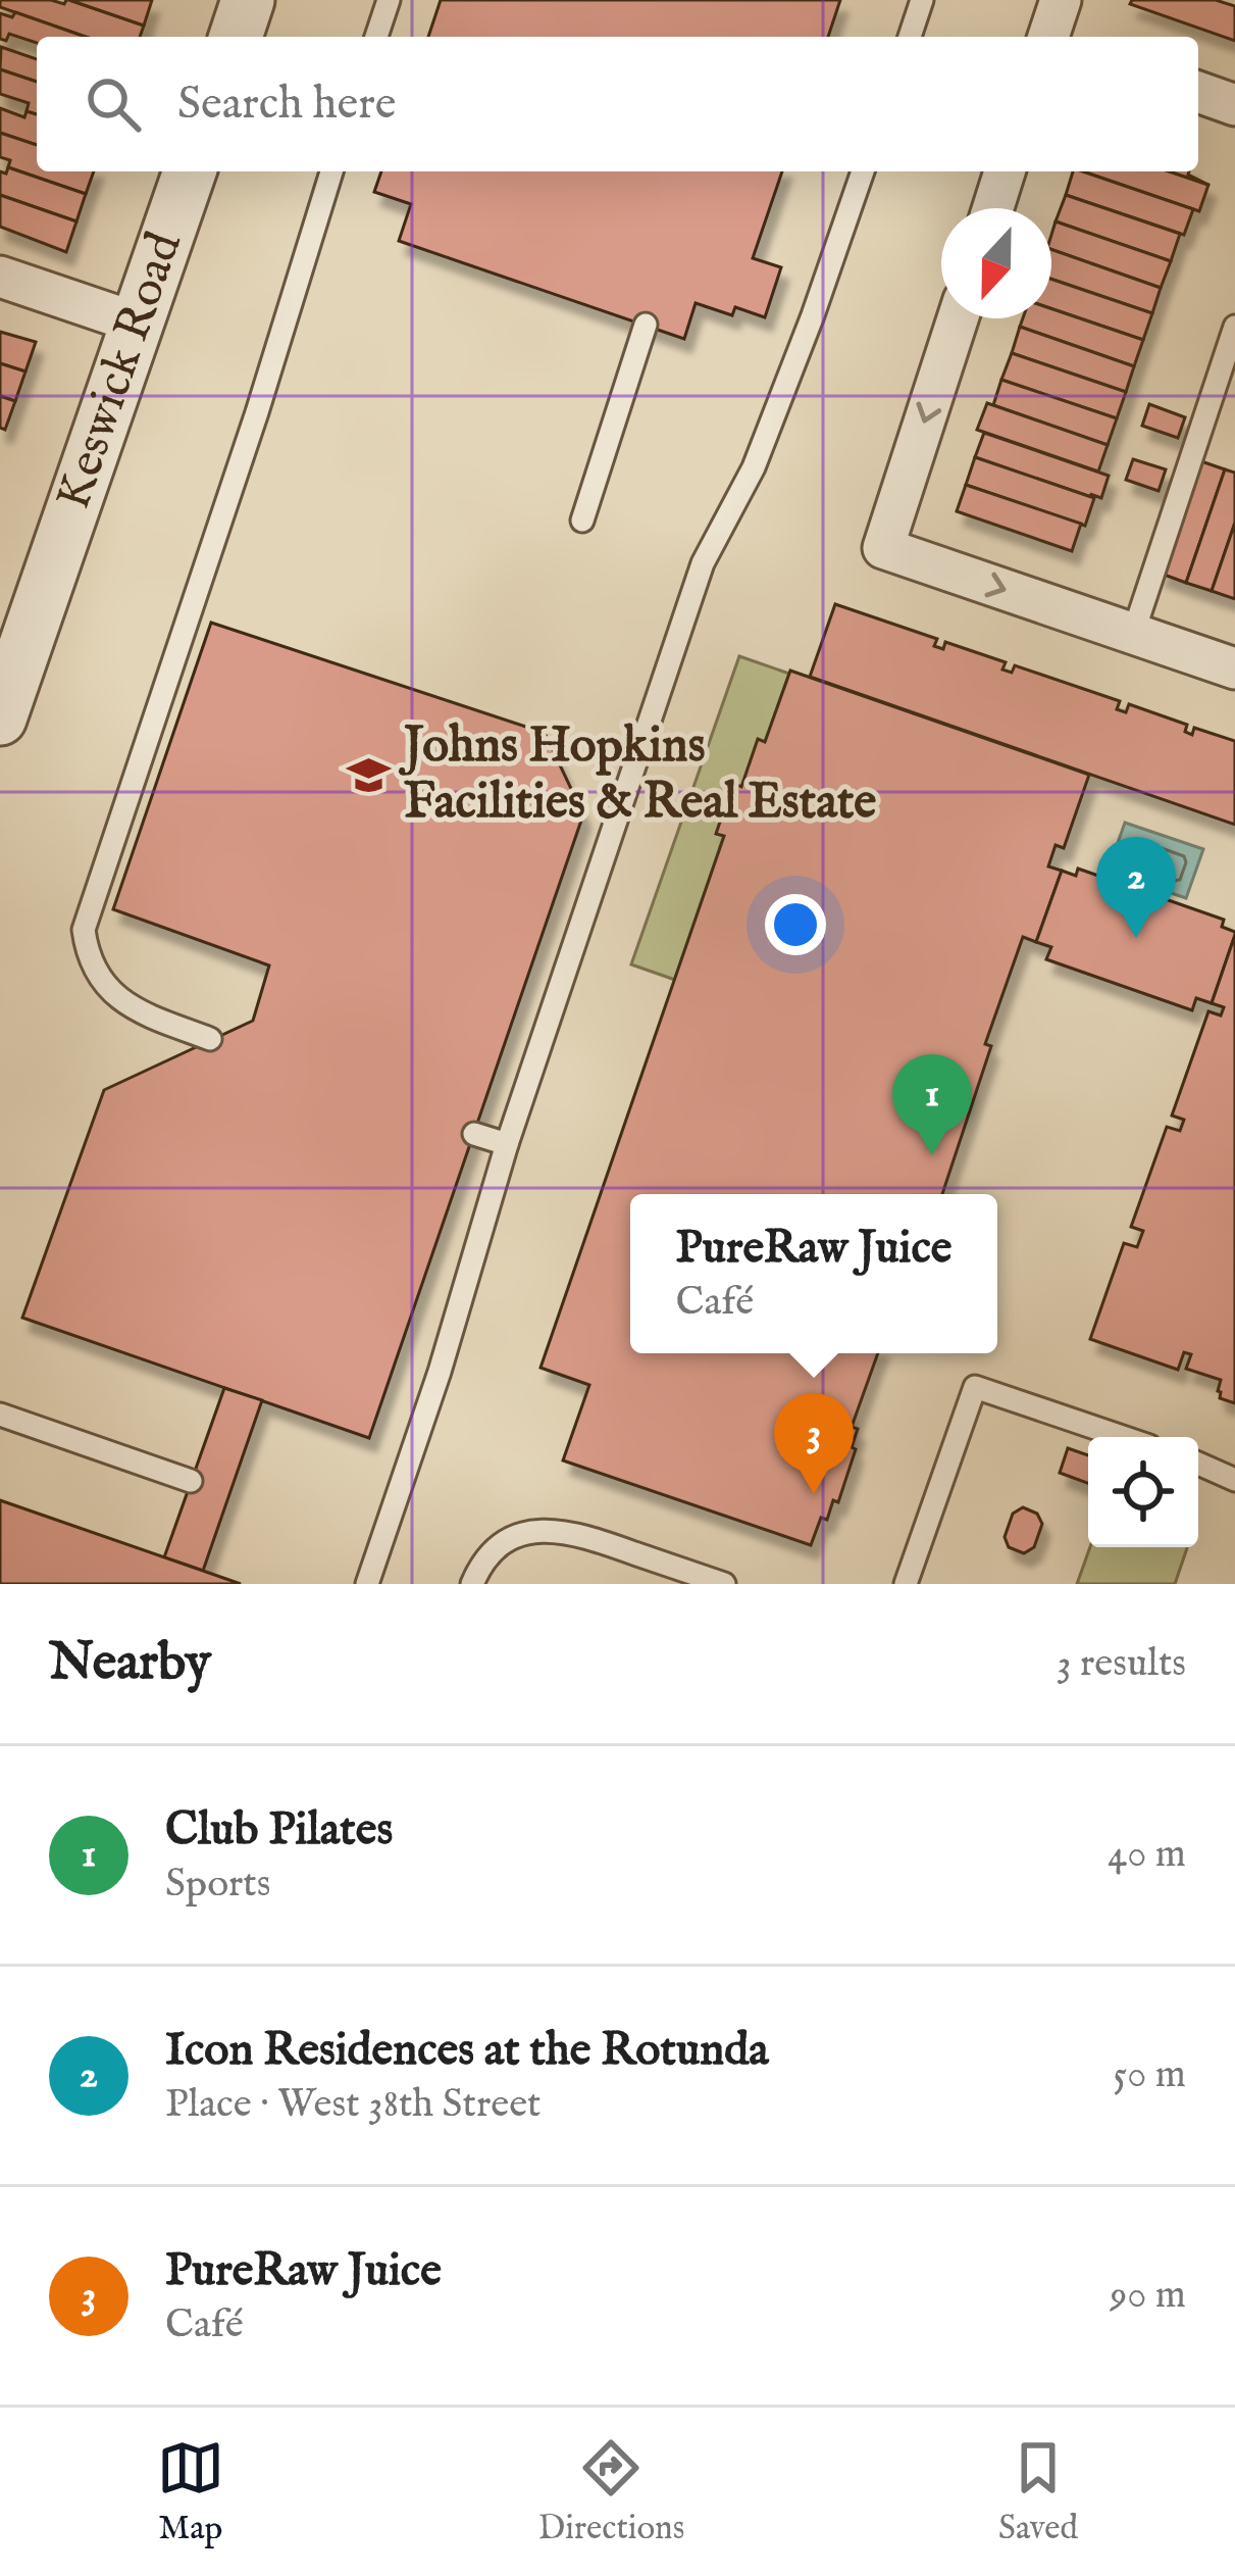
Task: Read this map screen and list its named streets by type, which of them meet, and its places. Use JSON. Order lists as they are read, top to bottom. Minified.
{"streets":{"street":["Keswick Road"]},"places":{"school or university":["Johns Hopkins Facilities & Real Estate"]},"north":"bottom","page":{"search":"Search here","pins":["2","1","3"],"popup":["PureRaw Juice","Café"],"heading":["Nearby","3 results"],"list":[{"mark":"1","name":"Club Pilates","note":"Sports","value":"40 m"},{"mark":"2","name":"Icon Residences at the Rotunda","note":"Place · West 38th Street","value":"50 m"},{"mark":"3","name":"PureRaw Juice","note":"Café","value":"90 m"}],"nav":["Map","Directions","Saved"]}}
